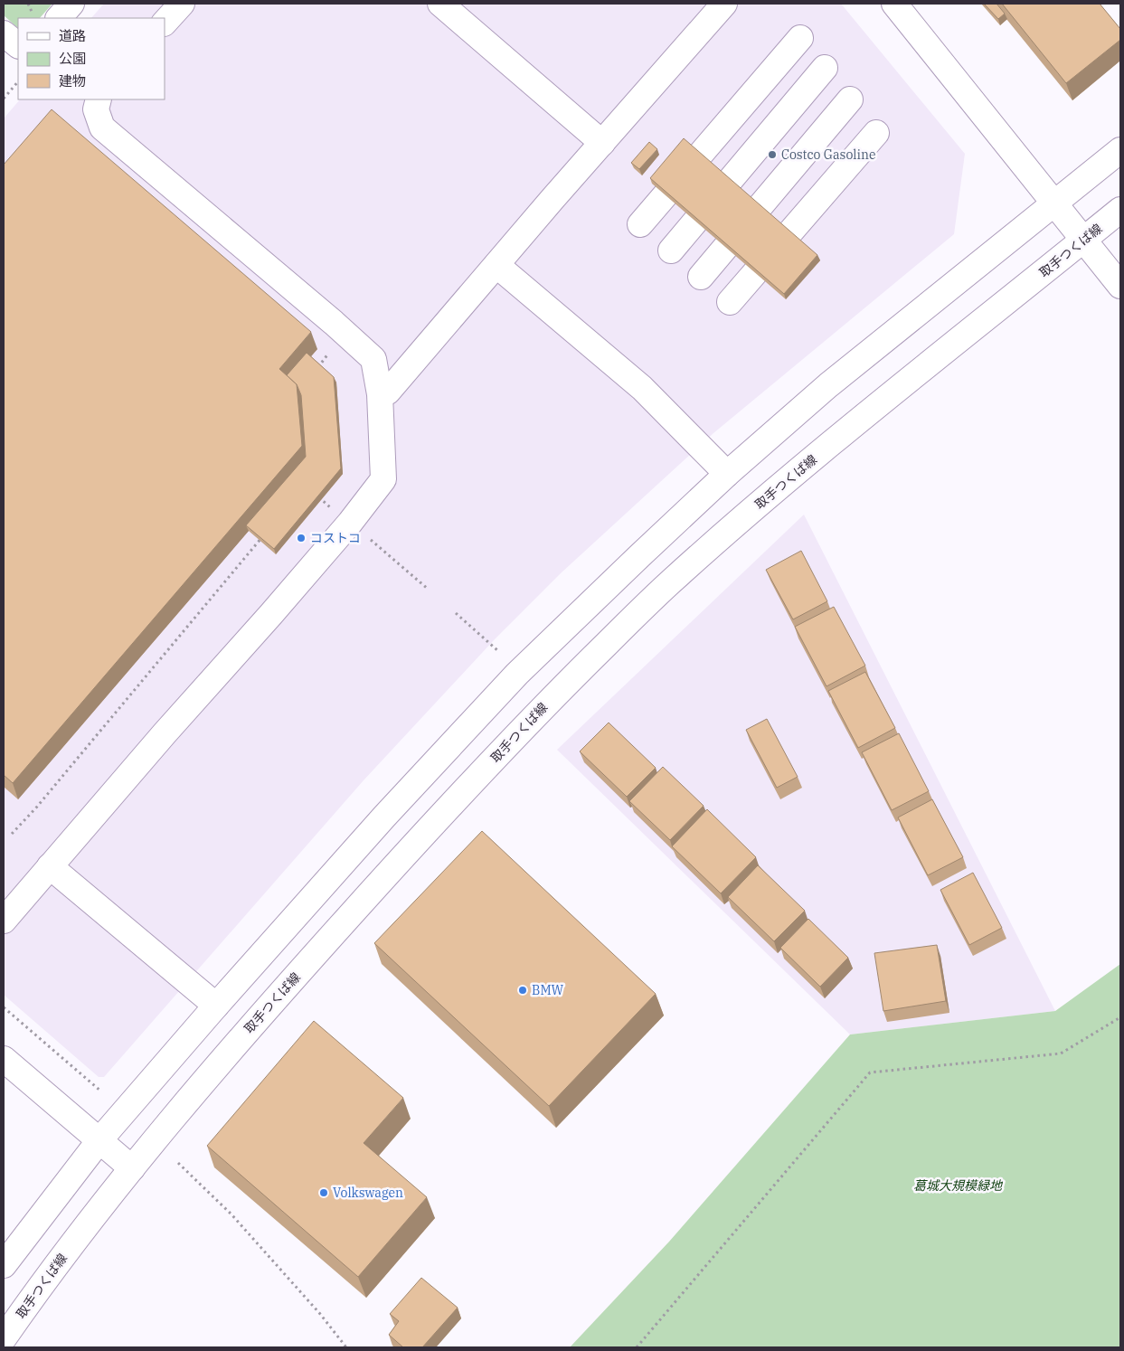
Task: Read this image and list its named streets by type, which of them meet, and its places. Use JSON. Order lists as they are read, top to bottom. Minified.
{"streets":{"main road":["取手つくば線"]},"parks":["葛城大規模緑地"],"places":["Costco Gasoline","コストコ","BMW","Volkswagen"],"legend":["道路","公園","建物"]}
